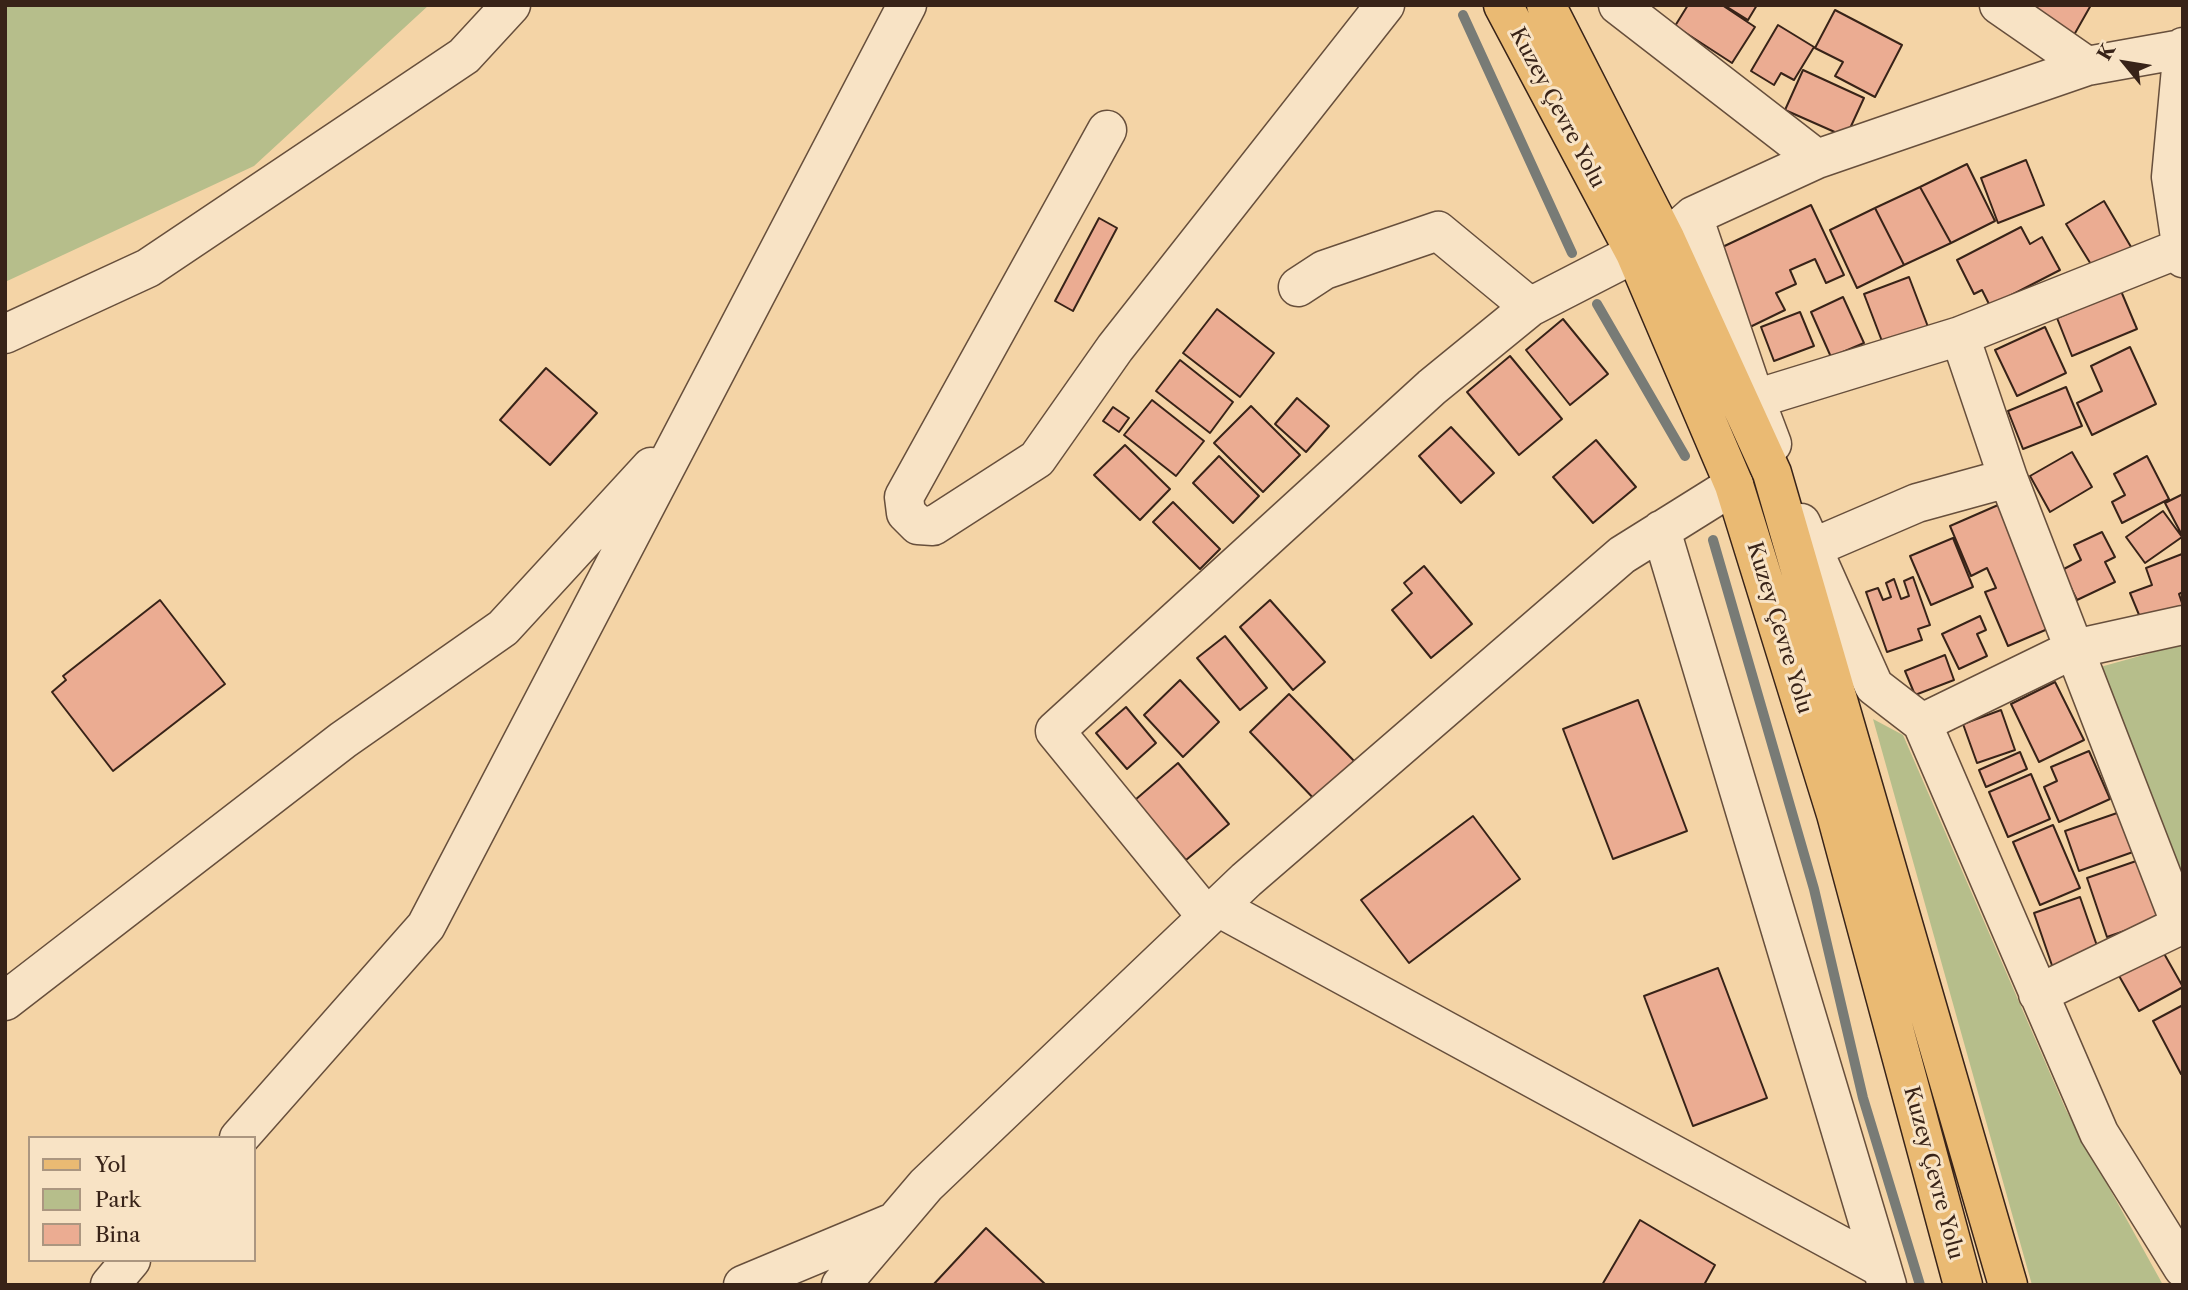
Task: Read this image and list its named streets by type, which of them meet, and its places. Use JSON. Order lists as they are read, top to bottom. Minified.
{"streets":{"main road":["Kuzey Çevre Yolu"]},"legend":["Yol","Park","Bina"],"north":"top left"}
